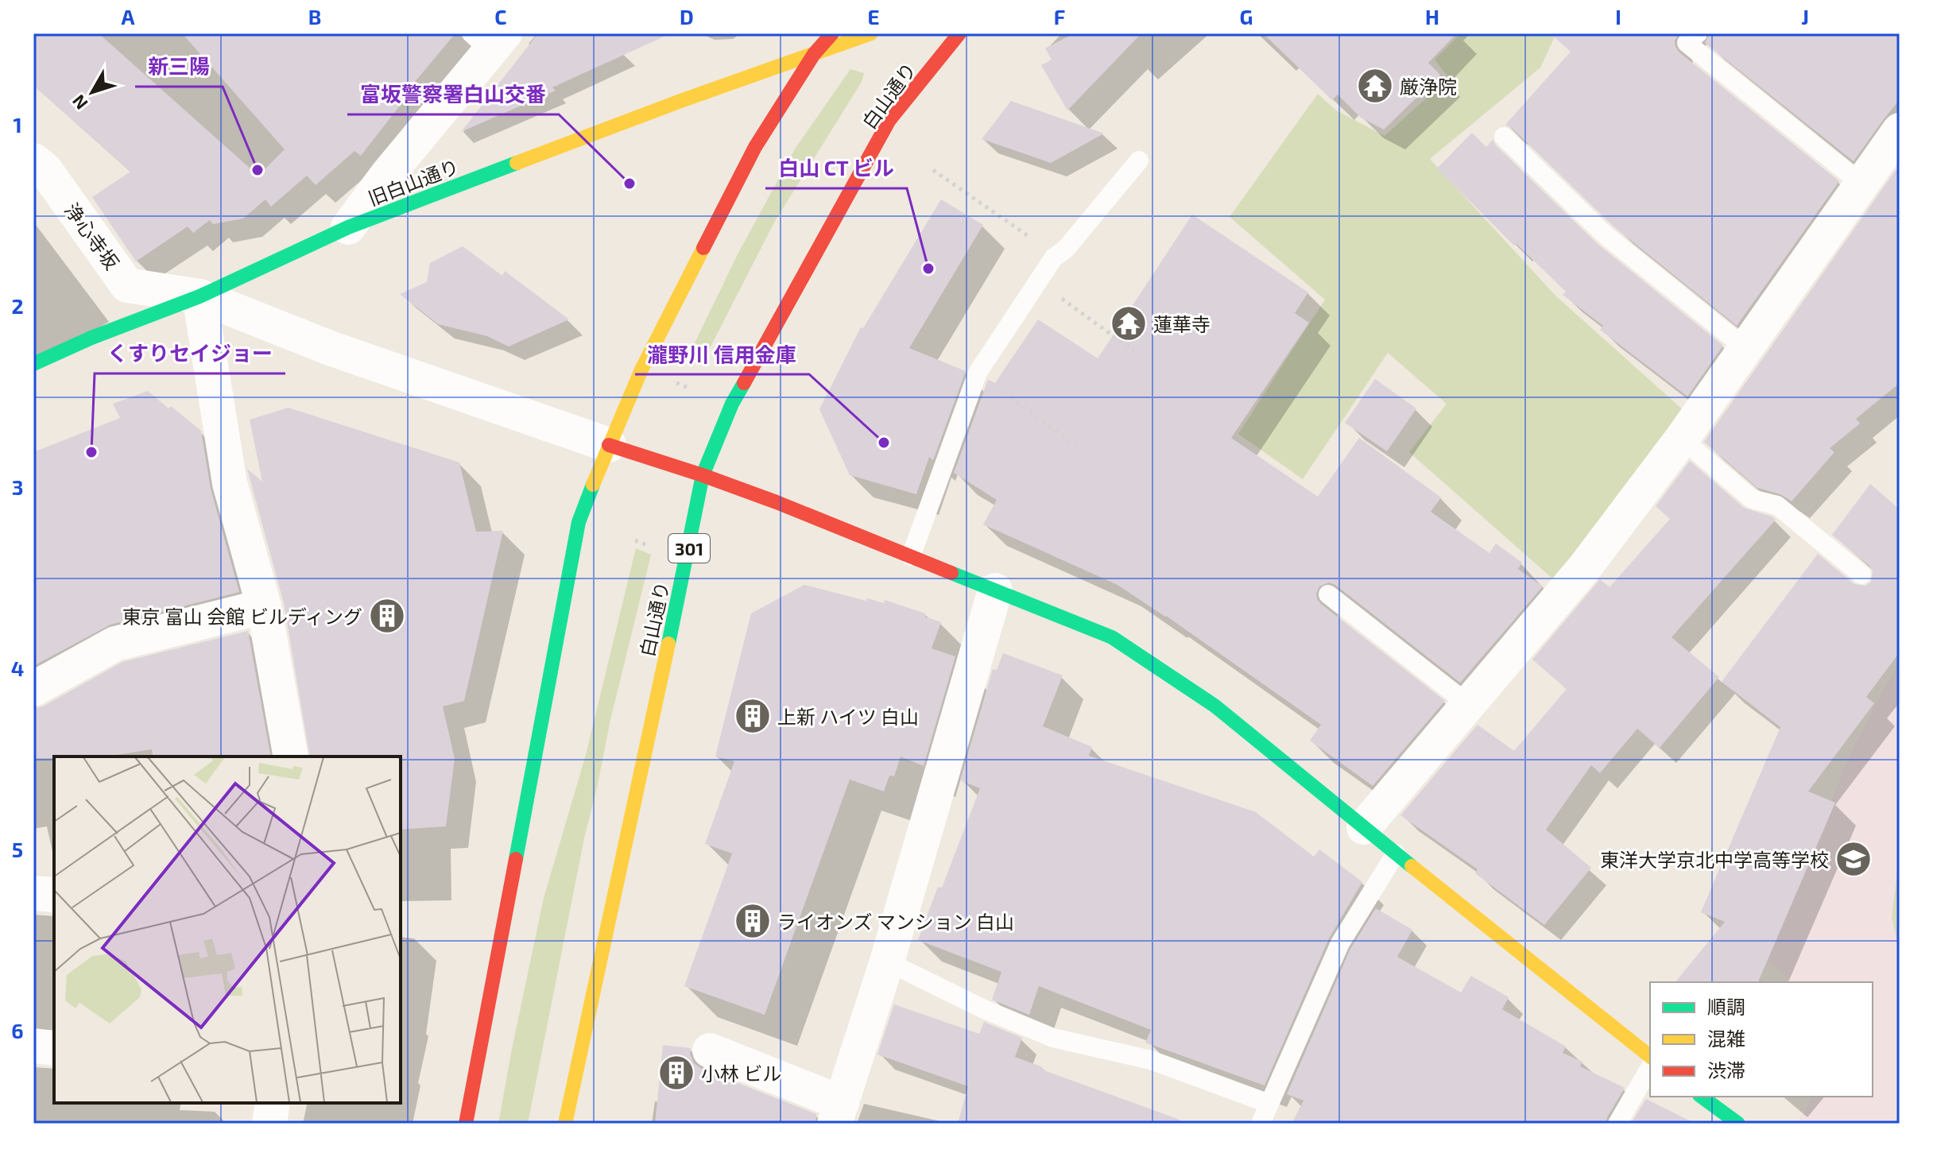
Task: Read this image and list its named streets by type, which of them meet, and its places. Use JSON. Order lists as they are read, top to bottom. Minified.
{"streets":{"main road":["白山通り","旧白山通り","301"],"street":["浄心寺坂"]},"crossings":[["旧白山通り","浄心寺坂"]],"places":{"temple":["厳浄院","蓮華寺"],"other":["新三陽","富坂警察署白山交番","白山 CT ビル","瀧野川 信用金庫","くすりセイジョー"],"building":["東京 富山 会館 ビルディング","上新 ハイツ 白山","ライオンズ マンション 白山","小林 ビル"],"school or university":["東洋大学京北中学高等学校"]},"legend":["順調","混雑","渋滞"],"north":"bottom left","grid":{"columns":["A","B","C","D","E","F","G","H","I","J"],"rows":["1","2","3","4","5","6"]}}
